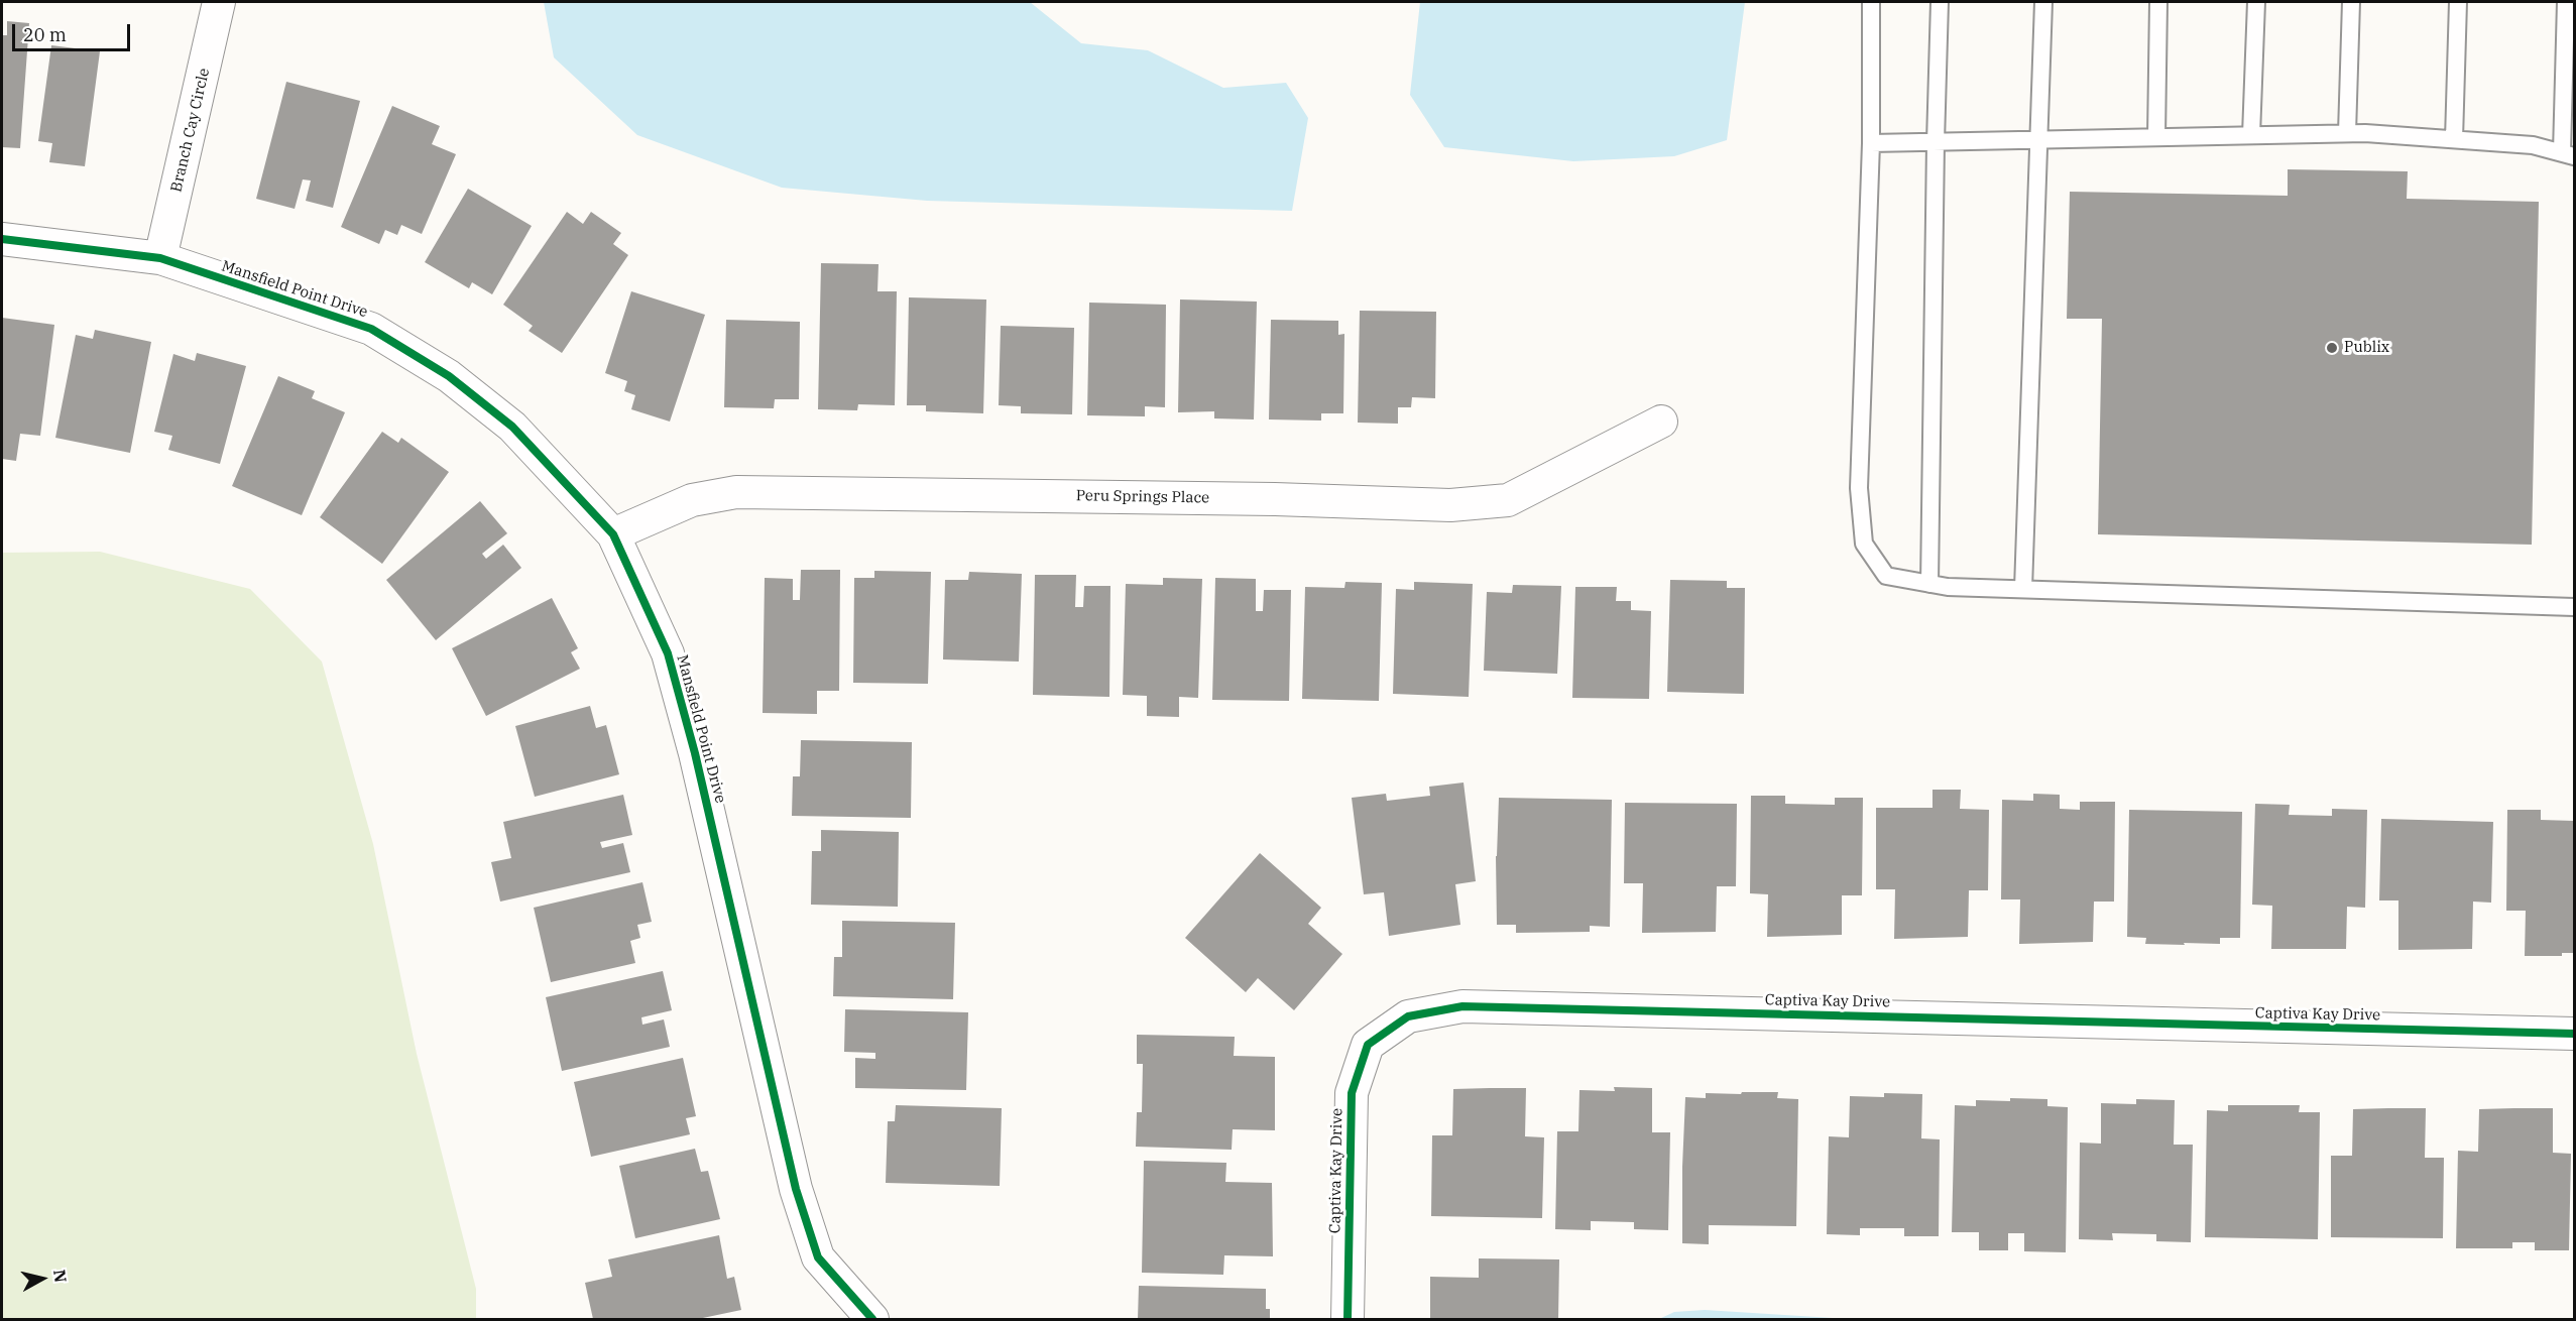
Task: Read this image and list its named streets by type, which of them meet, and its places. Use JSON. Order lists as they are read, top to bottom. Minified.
{"streets":{"street":["Branch Cay Circle","Mansfield Point Drive","Peru Springs Place","Captiva Kay Drive"]},"crossings":[["Branch Cay Circle","Mansfield Point Drive"],["Mansfield Point Drive","Peru Springs Place"]],"places":["Publix"],"scale_bar":"20 m","north":"right"}
